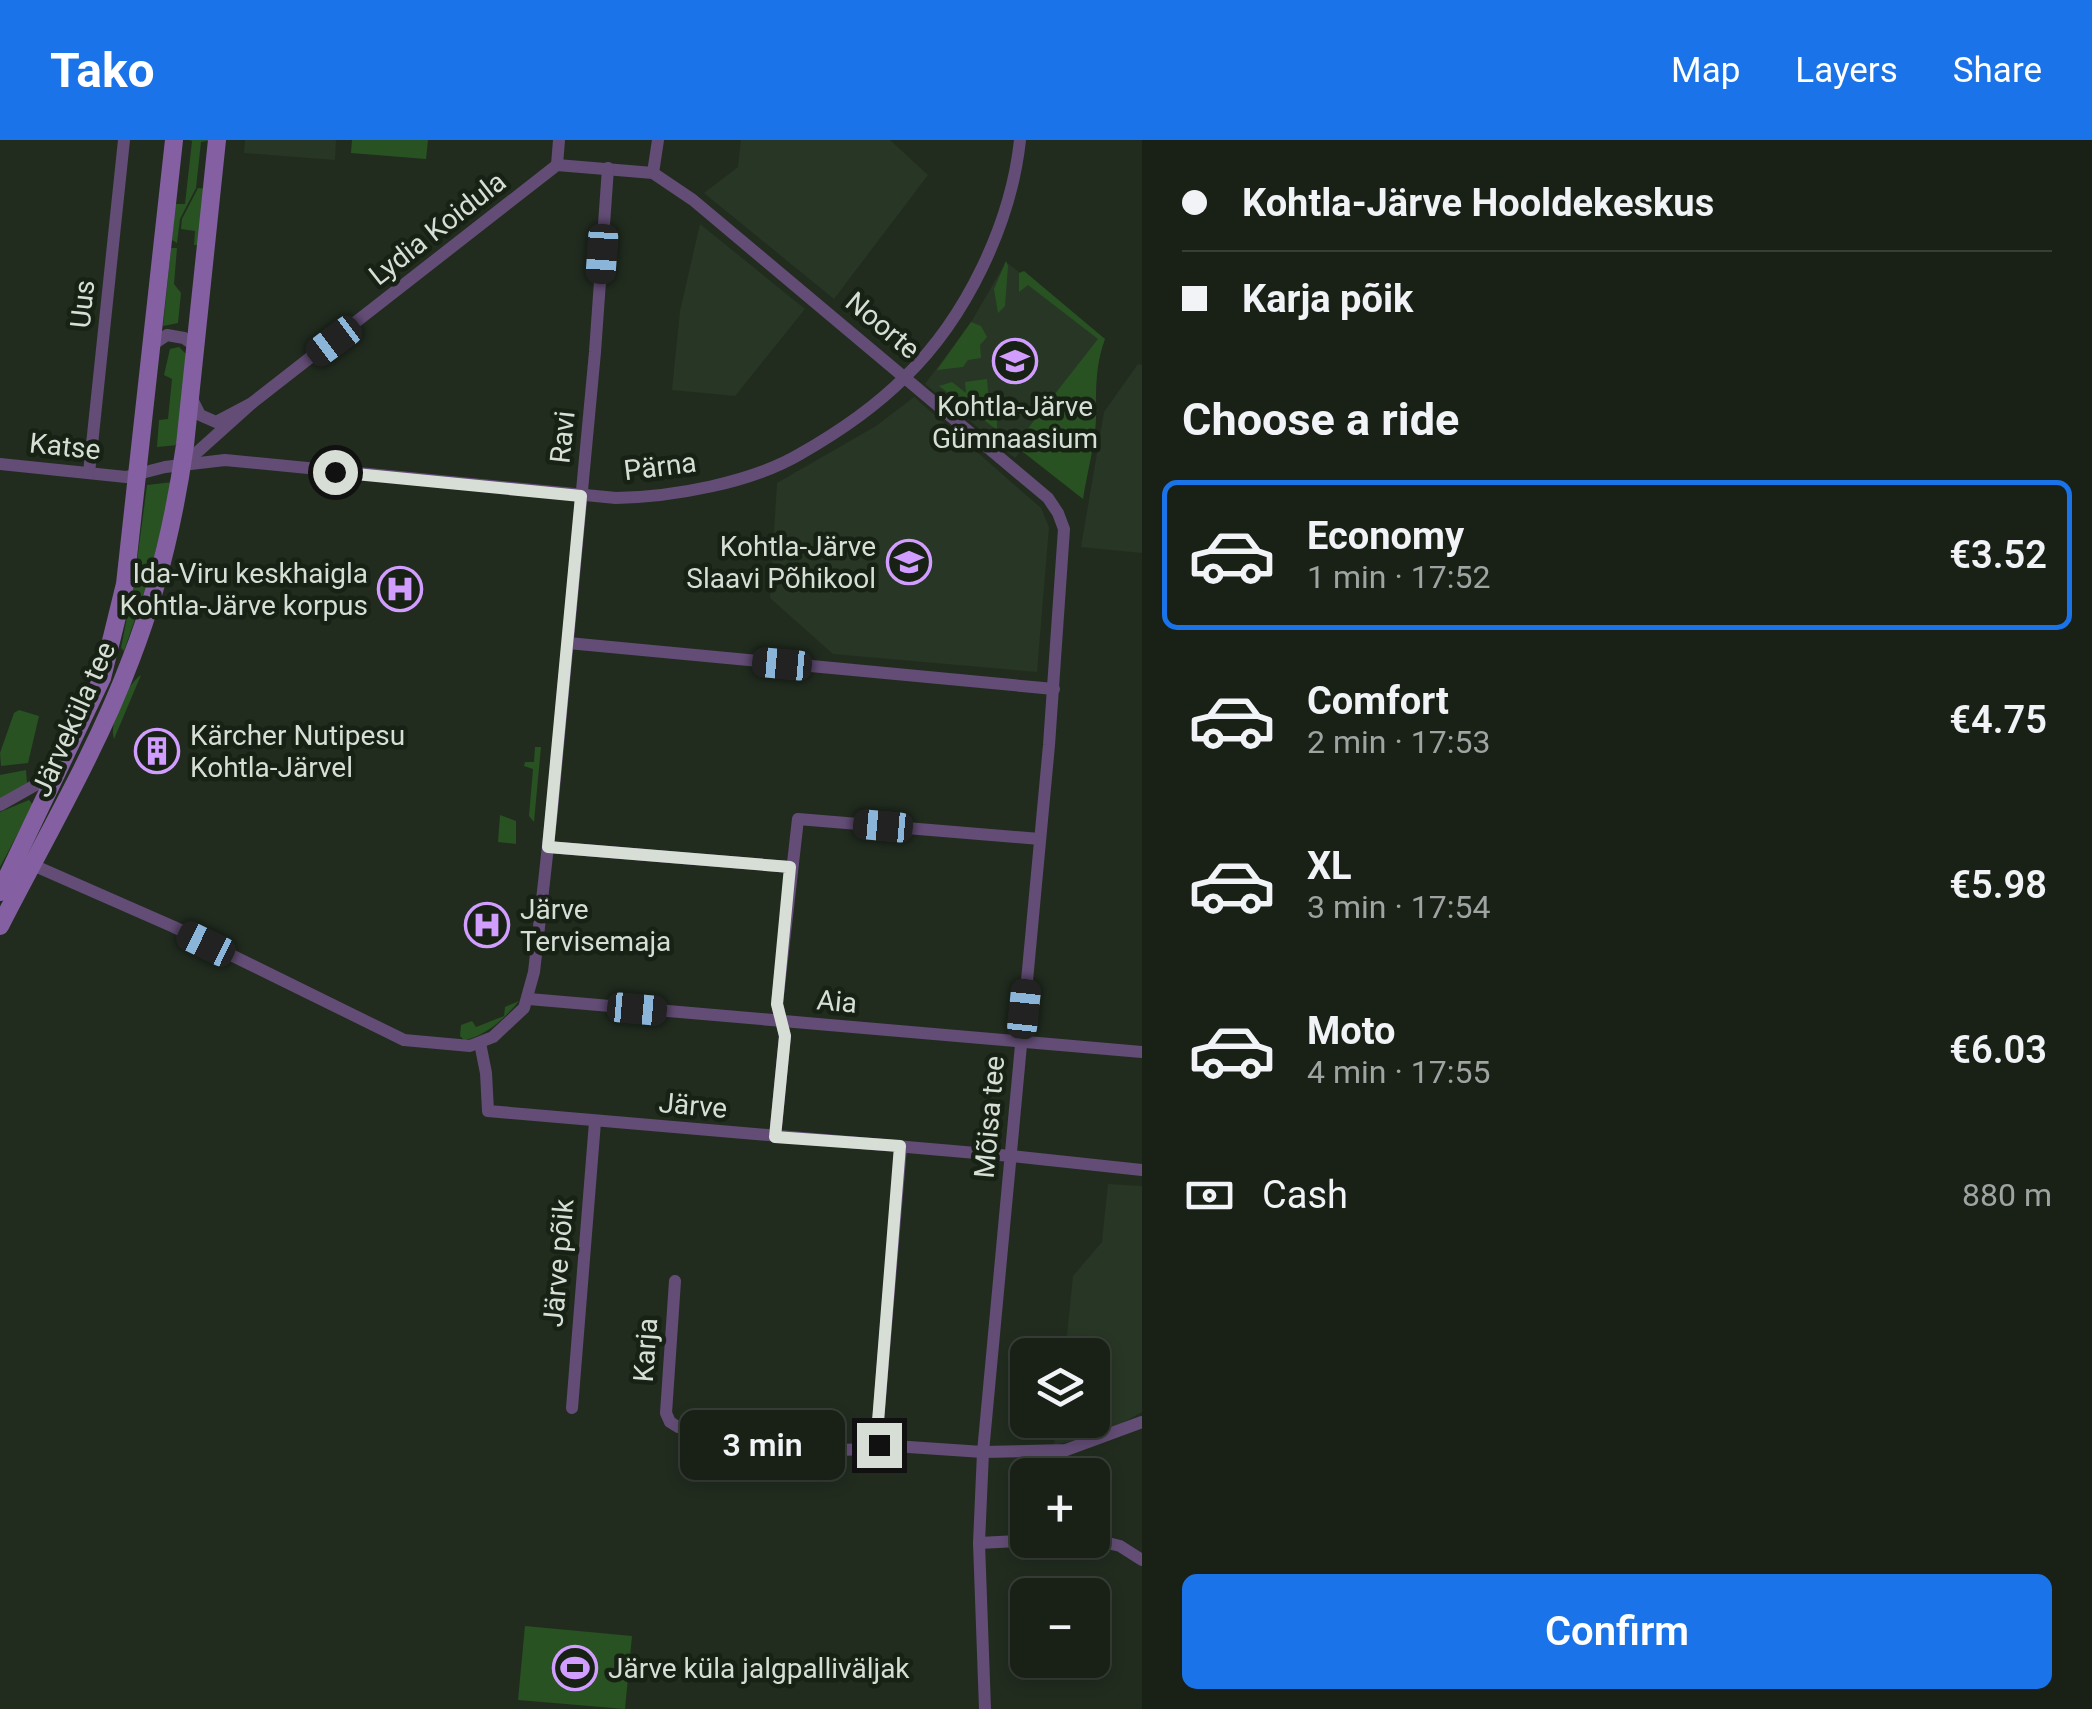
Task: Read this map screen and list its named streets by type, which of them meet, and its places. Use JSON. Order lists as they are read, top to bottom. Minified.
{"streets":{"main road":["Järveküla tee"],"street":["Lydia Koidula","Uus","Noorte","Ravi","Katse","Pärna","Aia","Järve","Mõisa tee","Järve põik","Karja"]},"crossings":[["Lydia Koidula","Pärna"],["Lydia Koidula","Järveküla tee"],["Uus","Katse"],["Noorte","Pärna"],["Noorte","Mõisa tee"],["Ravi","Pärna"],["Ravi","Aia"],["Katse","Pärna"],["Katse","Järveküla tee"],["Pärna","Järveküla tee"],["Aia","Mõisa tee"],["Järve","Mõisa tee"],["Järve","Järve põik"],["Mõisa tee","Karja"]],"places":{"school or university":["Kohtla-Järve Gümnaasium","Kohtla-Järve Slaavi Põhikool"],"hospital":["Ida-Viru keskhaigla Kohtla-Järve korpus","Järve Tervisemaja"],"building":["Kärcher Nutipesu Kohtla-Järvel"],"sports":["Järve küla jalgpalliväljak"]},"page":{"header":"Tako","nav":["Map","Layers","Share"],"banner":["Kohtla-Järve Hooldekeskus","Karja põik"],"heading":"Choose a ride","list":[{"name":"Economy","note":"1 min · 17:52","value":"€3.52"},{"name":"Comfort","note":"2 min · 17:53","value":"€4.75"},{"name":"XL","note":"3 min · 17:54","value":"€5.98"},{"name":"Moto","note":"4 min · 17:55","value":"€6.03"}],"pay":["Cash","880 m"],"map_buttons":["+","−"],"bubble":"3 min","buttons":"Confirm"}}
